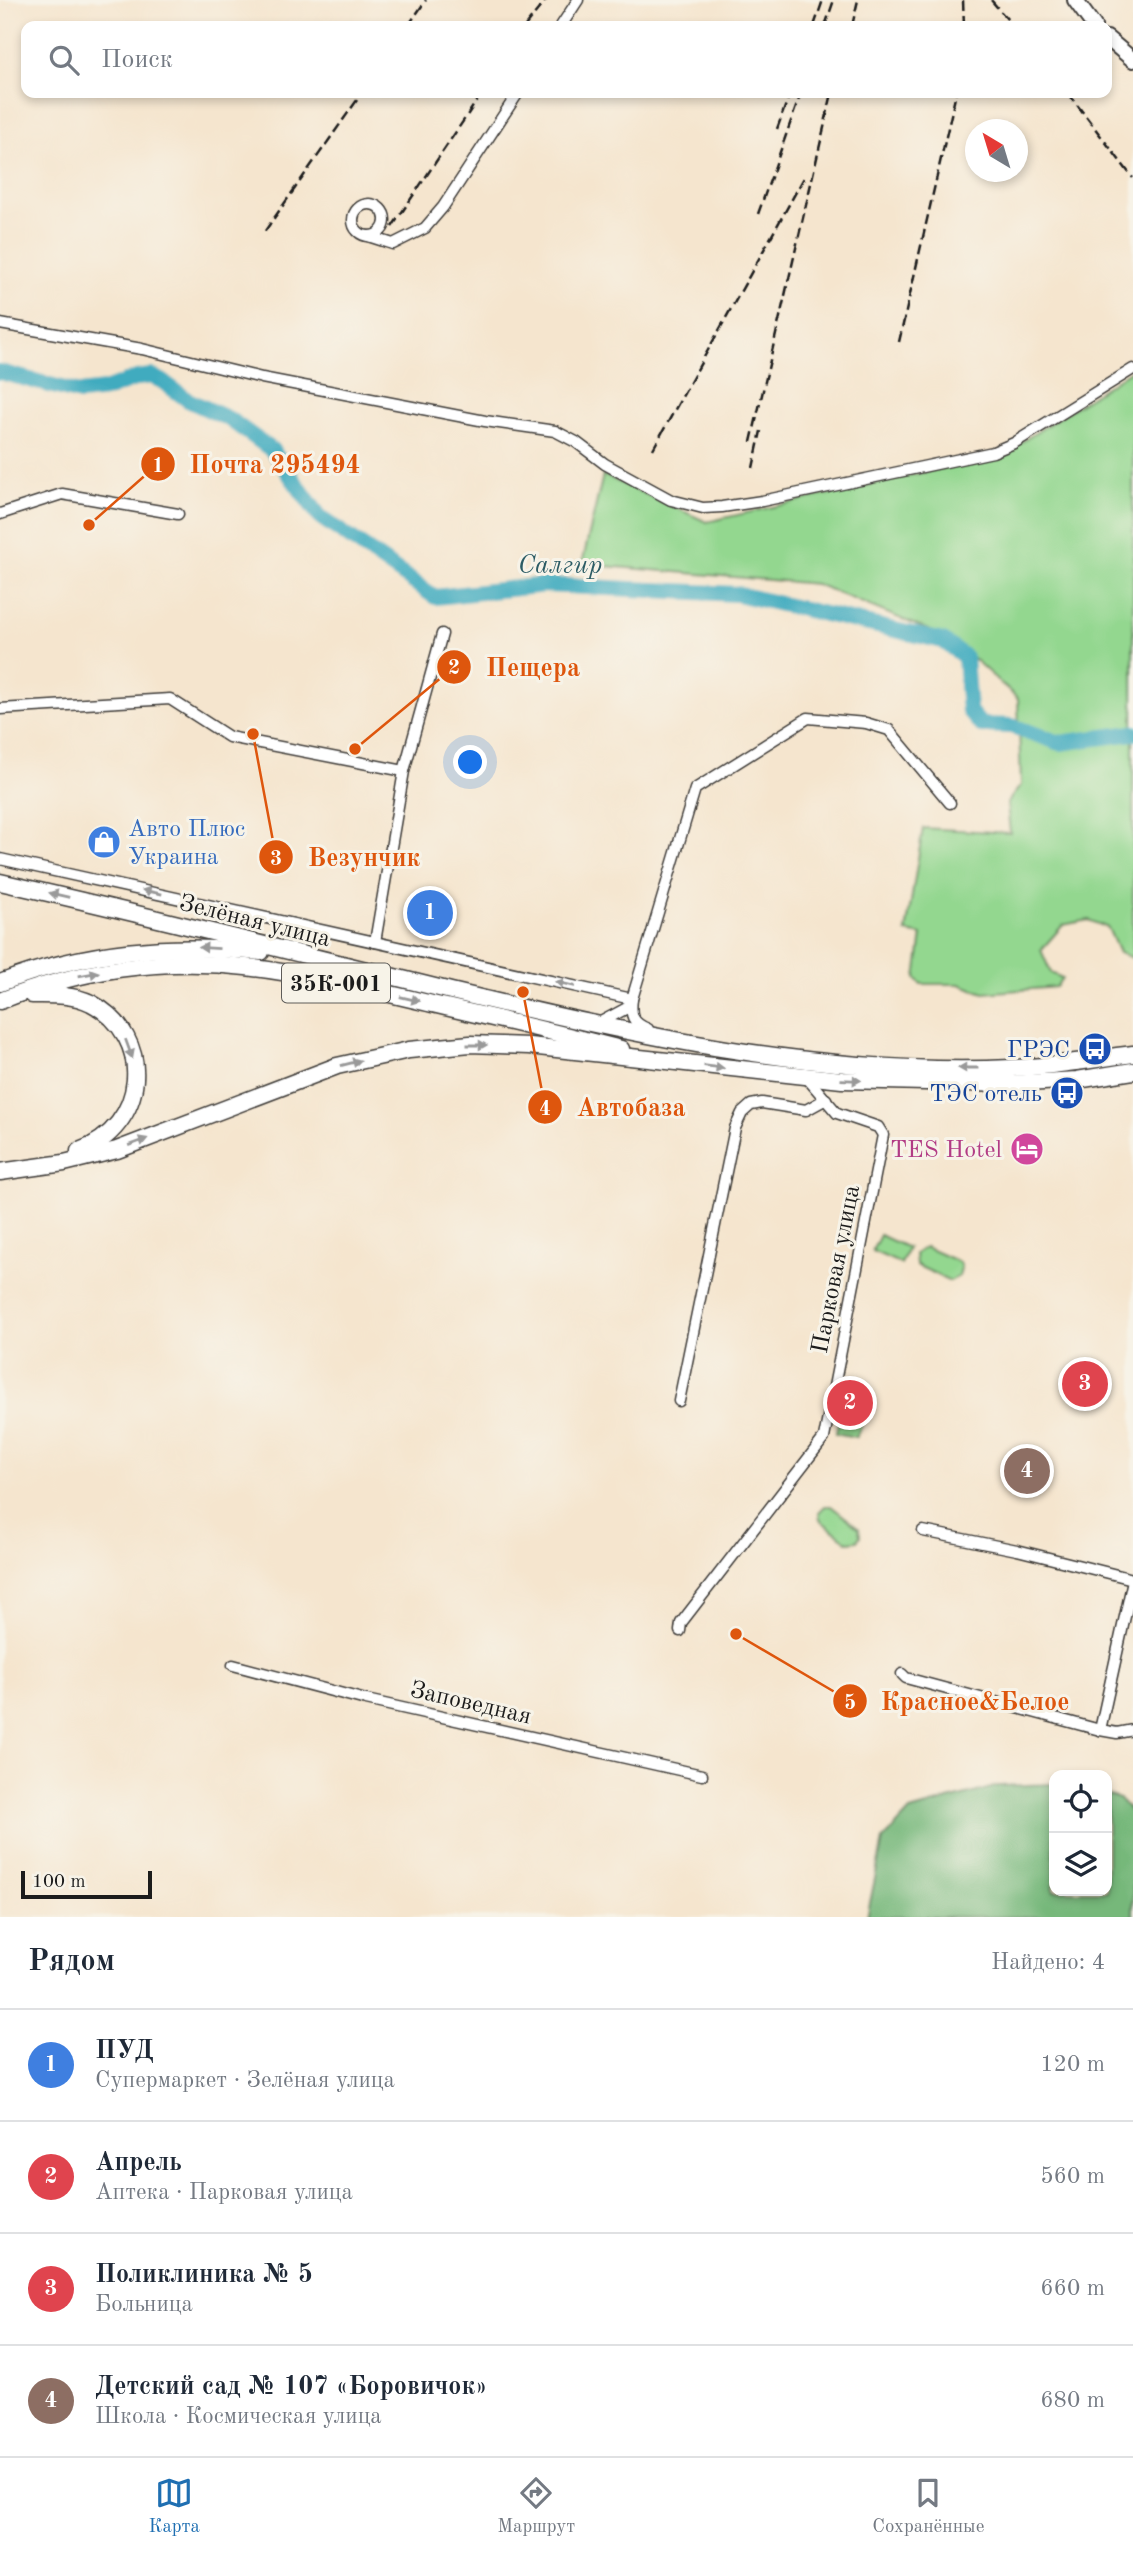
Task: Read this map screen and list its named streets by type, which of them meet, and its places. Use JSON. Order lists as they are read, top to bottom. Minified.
{"streets":{"main road":["Зелёная улица","35К-001"],"street":["Парковая улица","Заповедная"]},"crossings":[["Зелёная улица","35К-001"],["35К-001","Парковая улица"]],"water":["Салгир"],"places":{"other":["Почта 295494","Везунчик","Пещера","Автобаза","Красное&Белое"],"shop":["Авто Плюс Украина"],"bus stop":["ГРЭС","ТЭС отель"],"hotel":["TES Hotel"]},"scale_bar":"100 m","north":"top left","page":{"search":"Поиск","pins":["1","3","2","4"],"scale":"100 m","heading":["Рядом","Найдено: 4"],"list":[{"mark":"1","name":"ПУД","note":"Супермаркет · Зелёная улица","value":"120 m"},{"mark":"2","name":"Апрель","note":"Аптека · Парковая улица","value":"560 m"},{"mark":"3","name":"Поликлиника № 5","note":"Больница","value":"660 m"},{"mark":"4","name":"Детский сад № 107 «Боровичок»","note":"Школа · Космическая улица","value":"680 m"}],"nav":["Карта","Маршрут","Сохранённые"]}}
